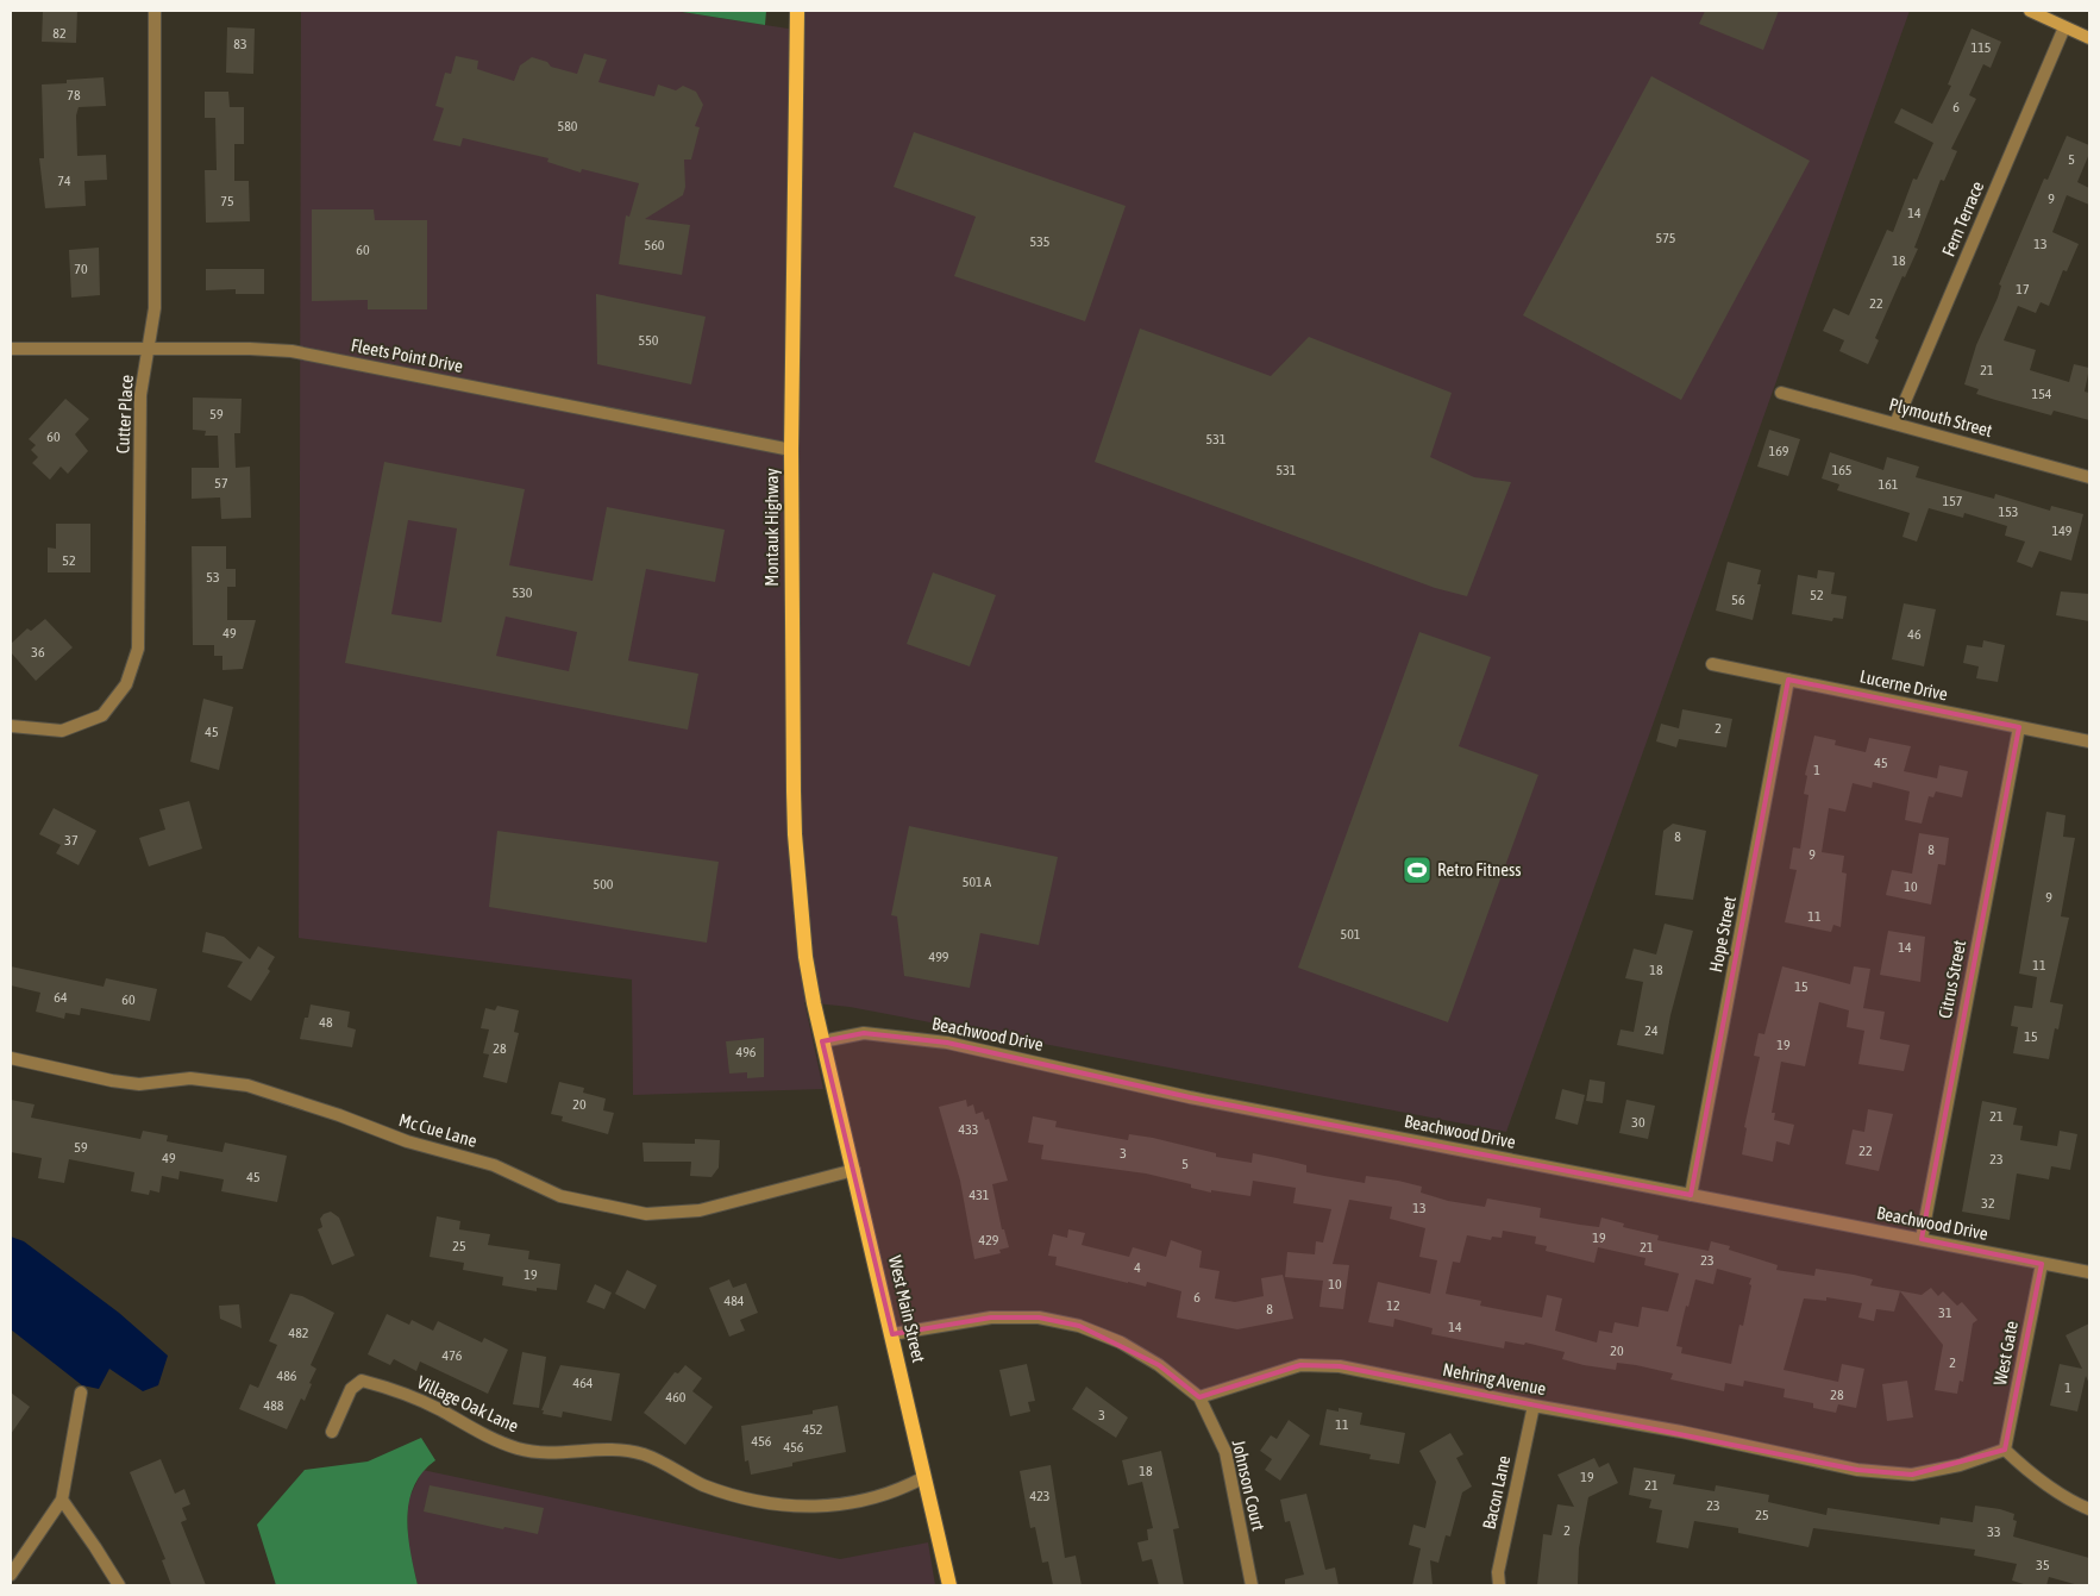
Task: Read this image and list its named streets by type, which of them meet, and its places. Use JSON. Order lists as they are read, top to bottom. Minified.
{"streets":{"main road":["Montauk Highway","West Main Street"],"street":["Fern Terrace","Fleets Point Drive","Cutter Place","Plymouth Street","Lucerne Drive","Hope Street","Citrus Street","Beachwood Drive","Mc Cue Lane","West Gate","Nehring Avenue","Village Oak Lane","Johnson Court","Bacon Lane"]},"crossings":[["Fern Terrace","Plymouth Street"],["Fleets Point Drive","Cutter Place"],["Fleets Point Drive","Montauk Highway"],["Montauk Highway","Beachwood Drive"],["Montauk Highway","West Main Street"],["Lucerne Drive","Hope Street"],["Lucerne Drive","Citrus Street"],["Hope Street","Beachwood Drive"],["Citrus Street","Beachwood Drive"],["Beachwood Drive","West Main Street"],["Beachwood Drive","West Gate"],["Mc Cue Lane","West Main Street"],["West Main Street","Village Oak Lane"],["West Gate","Nehring Avenue"],["Nehring Avenue","Johnson Court"],["Nehring Avenue","Bacon Lane"]],"places":{"sports":["Retro Fitness"]},"house_numbers":["82","83","115","78","6","580","5","74","9","75","14","575","535","13","560","60","18","70","17","22","550","21","154","59","60","531","169","531","165","57","161","157","153","149","52","53","530","52","56","49","46","36","2","45","45","1","8","37","8","9","501 A","500","10","9","11","501","14","499","11","18","15","64","60","48","24","15","19","28","496","20","21","30","433","59","22","3","49","23","5","45","431","32","13","19","429","25","21","23","4","19","10","6","484","12","8","31","14","482","20","476","2","486","464","1","28","460","488","3","11","452","456","456","18","19","21","423","23","25","2","33","35"]}
